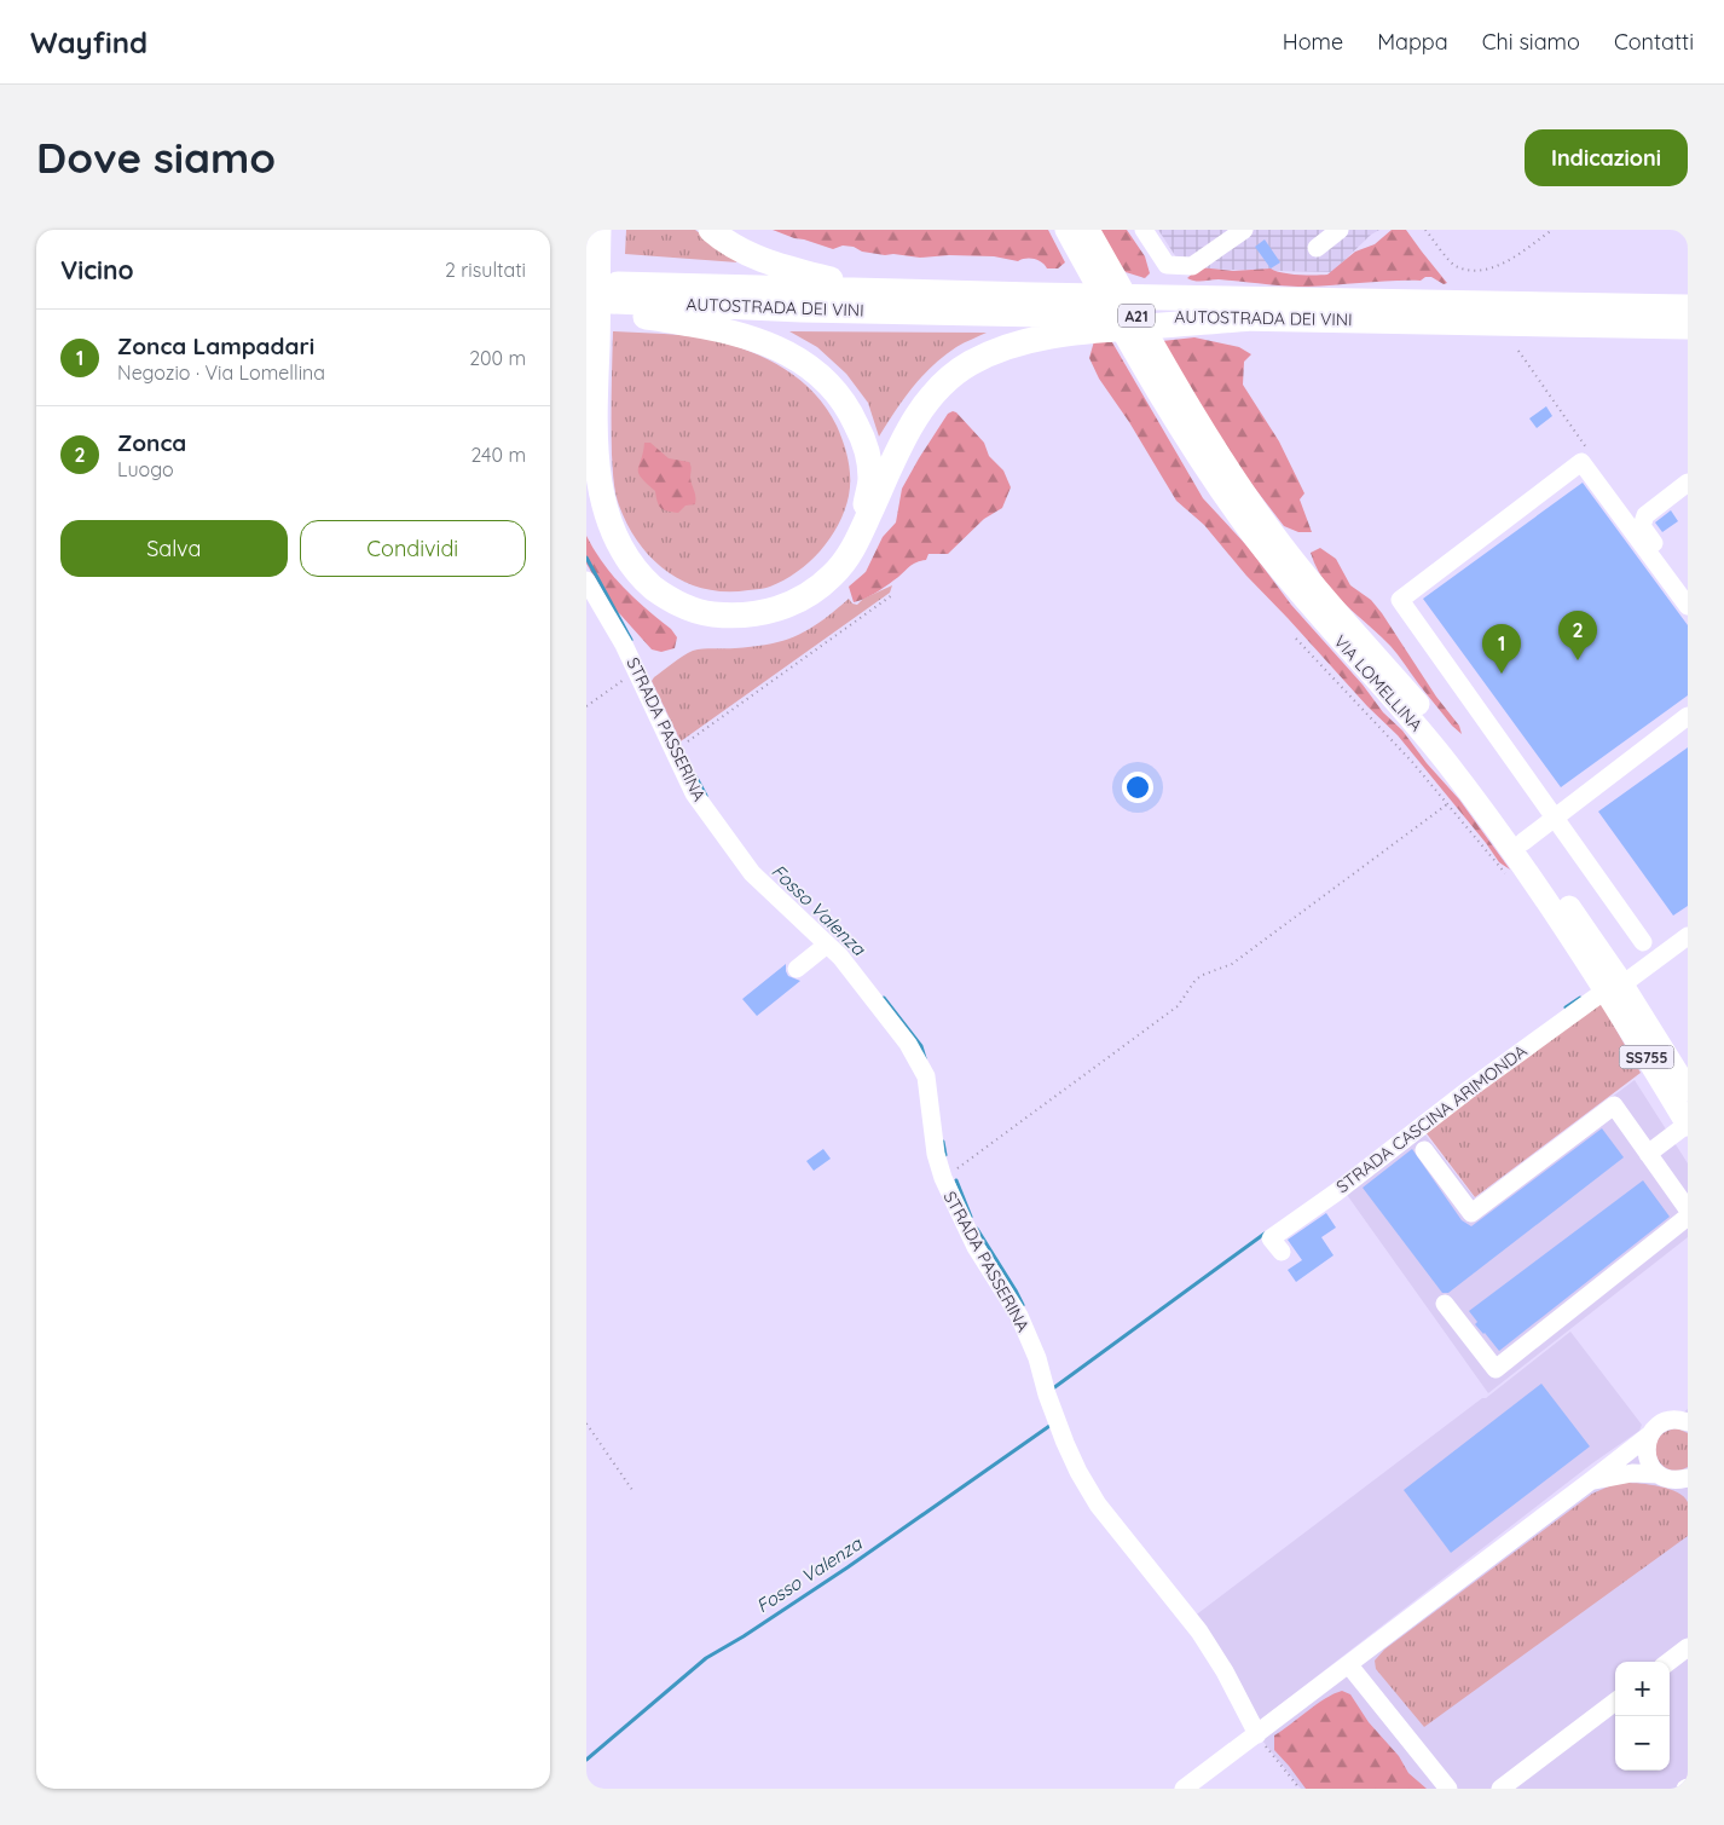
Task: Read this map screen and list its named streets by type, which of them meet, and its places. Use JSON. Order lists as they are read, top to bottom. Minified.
{"streets":{"highway":["AUTOSTRADA DEI VINI","A21"],"main road":["VIA LOMELLINA","SS755"],"street":["STRADA PASSERINA","STRADA CASCINA ARIMONDA"]},"crossings":[["VIA LOMELLINA","SS755"],["VIA LOMELLINA","STRADA CASCINA ARIMONDA"],["SS755","STRADA CASCINA ARIMONDA"]],"water":["Fosso Valenza"],"page":{"header":"Wayfind","nav":["Home","Mappa","Chi siamo","Contatti"],"buttons":["Indicazioni",["Salva","Condividi"]],"title":"Dove siamo","heading":["Vicino","2 risultati"],"list":[{"mark":"1","name":"Zonca Lampadari","note":"Negozio · Via Lomellina","value":"200 m"},{"mark":"2","name":"Zonca","note":"Luogo","value":"240 m"}],"pins":["2","1"],"map_buttons":["+","−"]}}
